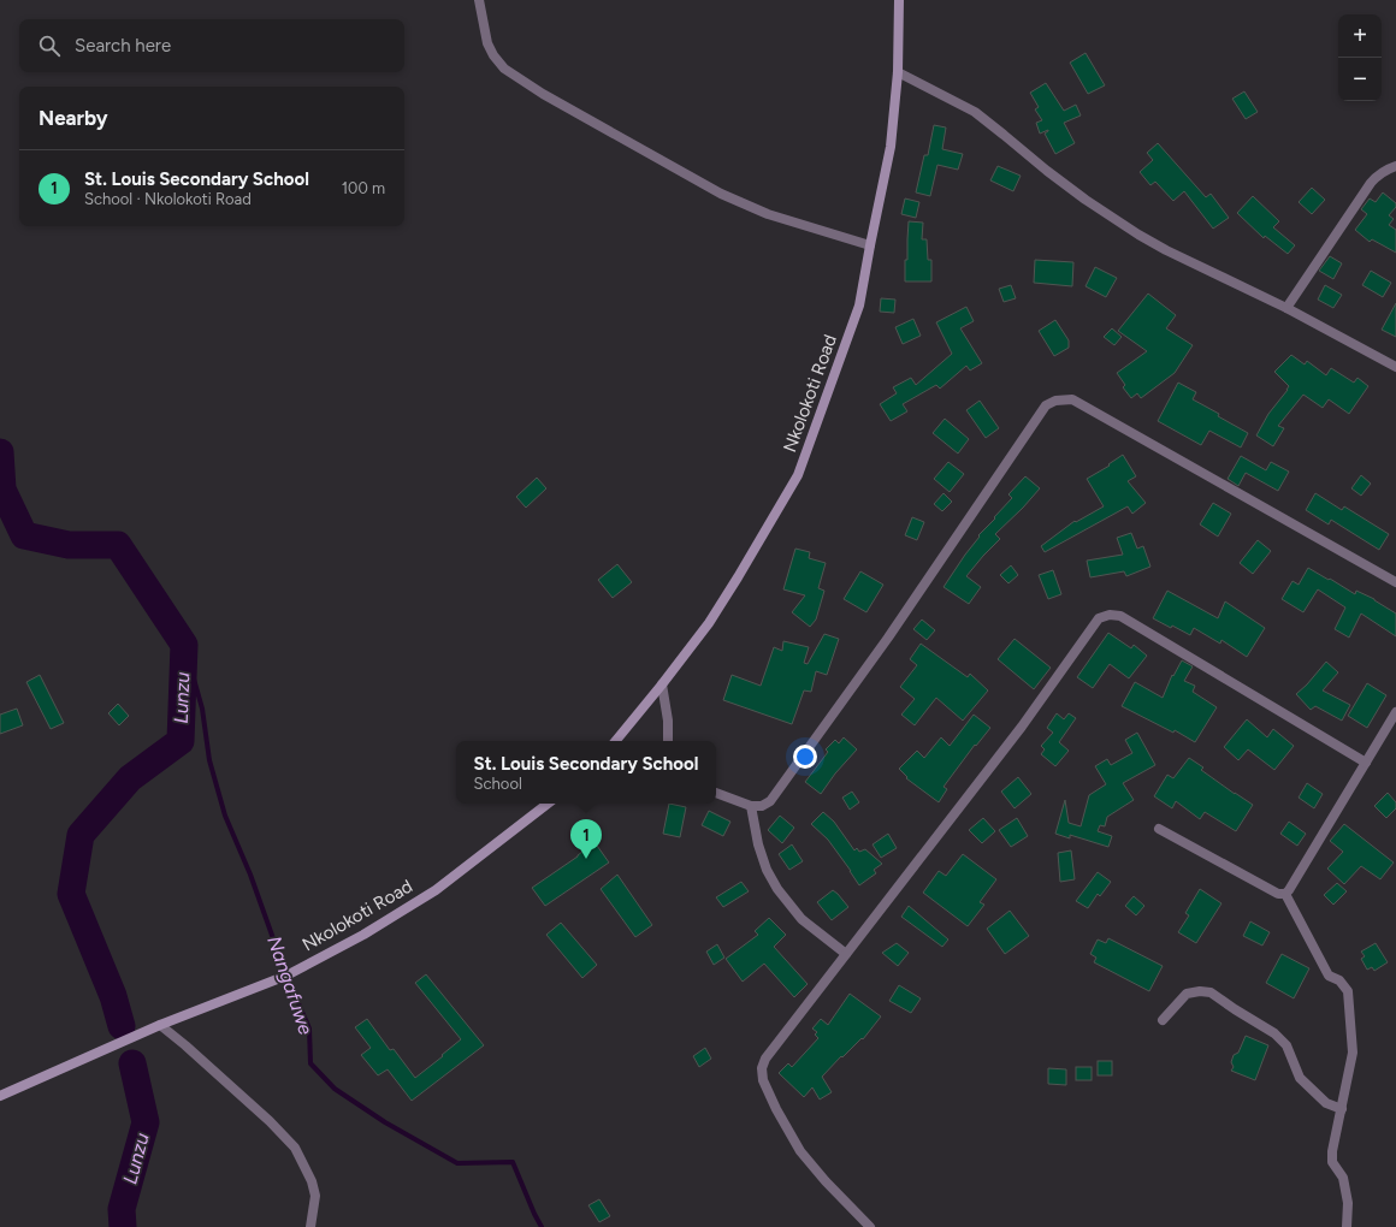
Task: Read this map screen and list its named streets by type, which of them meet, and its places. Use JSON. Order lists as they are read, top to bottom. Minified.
{"streets":{"main road":["Nkolokoti Road"]},"water":["Lunzu","Nangafuwe"],"page":{"map_buttons":["+","−"],"search":"Search here","heading":"Nearby","list":[{"mark":"1","name":"St. Louis Secondary School","note":"School · Nkolokoti Road","value":"100 m"}],"popup":["St. Louis Secondary School","School"],"pins":"1"}}
